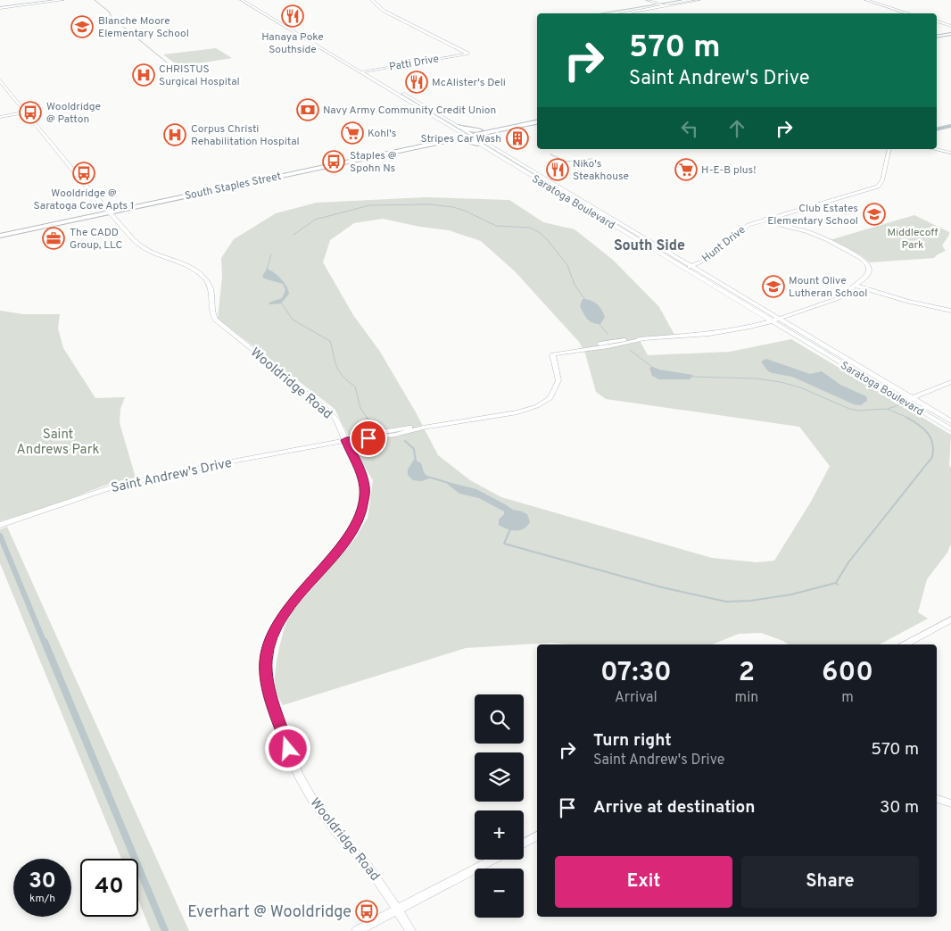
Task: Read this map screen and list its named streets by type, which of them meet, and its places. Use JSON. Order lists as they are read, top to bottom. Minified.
{"streets":{"main road":["Patti Drive","South Staples Street","Saratoga Boulevard","Hunt Drive","Wooldridge Road","Saint Andrew's Drive"]},"crossings":[["Patti Drive","Saratoga Boulevard"],["South Staples Street","Saratoga Boulevard"],["South Staples Street","Wooldridge Road"],["Saratoga Boulevard","Hunt Drive"],["Saratoga Boulevard","Saint Andrew's Drive"],["Wooldridge Road","Saint Andrew's Drive"]],"districts":["South Side"],"parks":["Middlecoff Park","Saint Andrews Park"],"places":{"restaurant":["Hanaya Poke Southside","McAlister's Deli","Niko's Steakhouse"],"school or university":["Blanche Moore Elementary School","Club Estates Elementary School","Mount Olive Lutheran School"],"hospital":["CHRISTUS Surgical Hospital","Corpus Christi Rehabilitation Hospital"],"bank":["Navy Army Community Credit Union"],"bus stop":["Wooldridge @ Patton","Staples @ Spohn Ns","Wooldridge @ Saratoga Cove Apts 1","Everhart @ Wooldridge"],"supermarket":["Kohl's","H-E-B plus!"],"building":["Stripes Car Wash"],"office":["The CADD Group, LLC"]},"page":{"turn":["570 m","Saint Andrew's Drive"],"eta":["07:30","Arrival","2","min","600","m"],"map_buttons":["+","−"],"list":[{"name":"Turn right","note":"Saint Andrew's Drive","value":"570 m"},{"name":"Arrive at destination","value":"30 m"}],"buttons":["Exit","Share"],"speed":"30 km/h","limit":"40"}}
